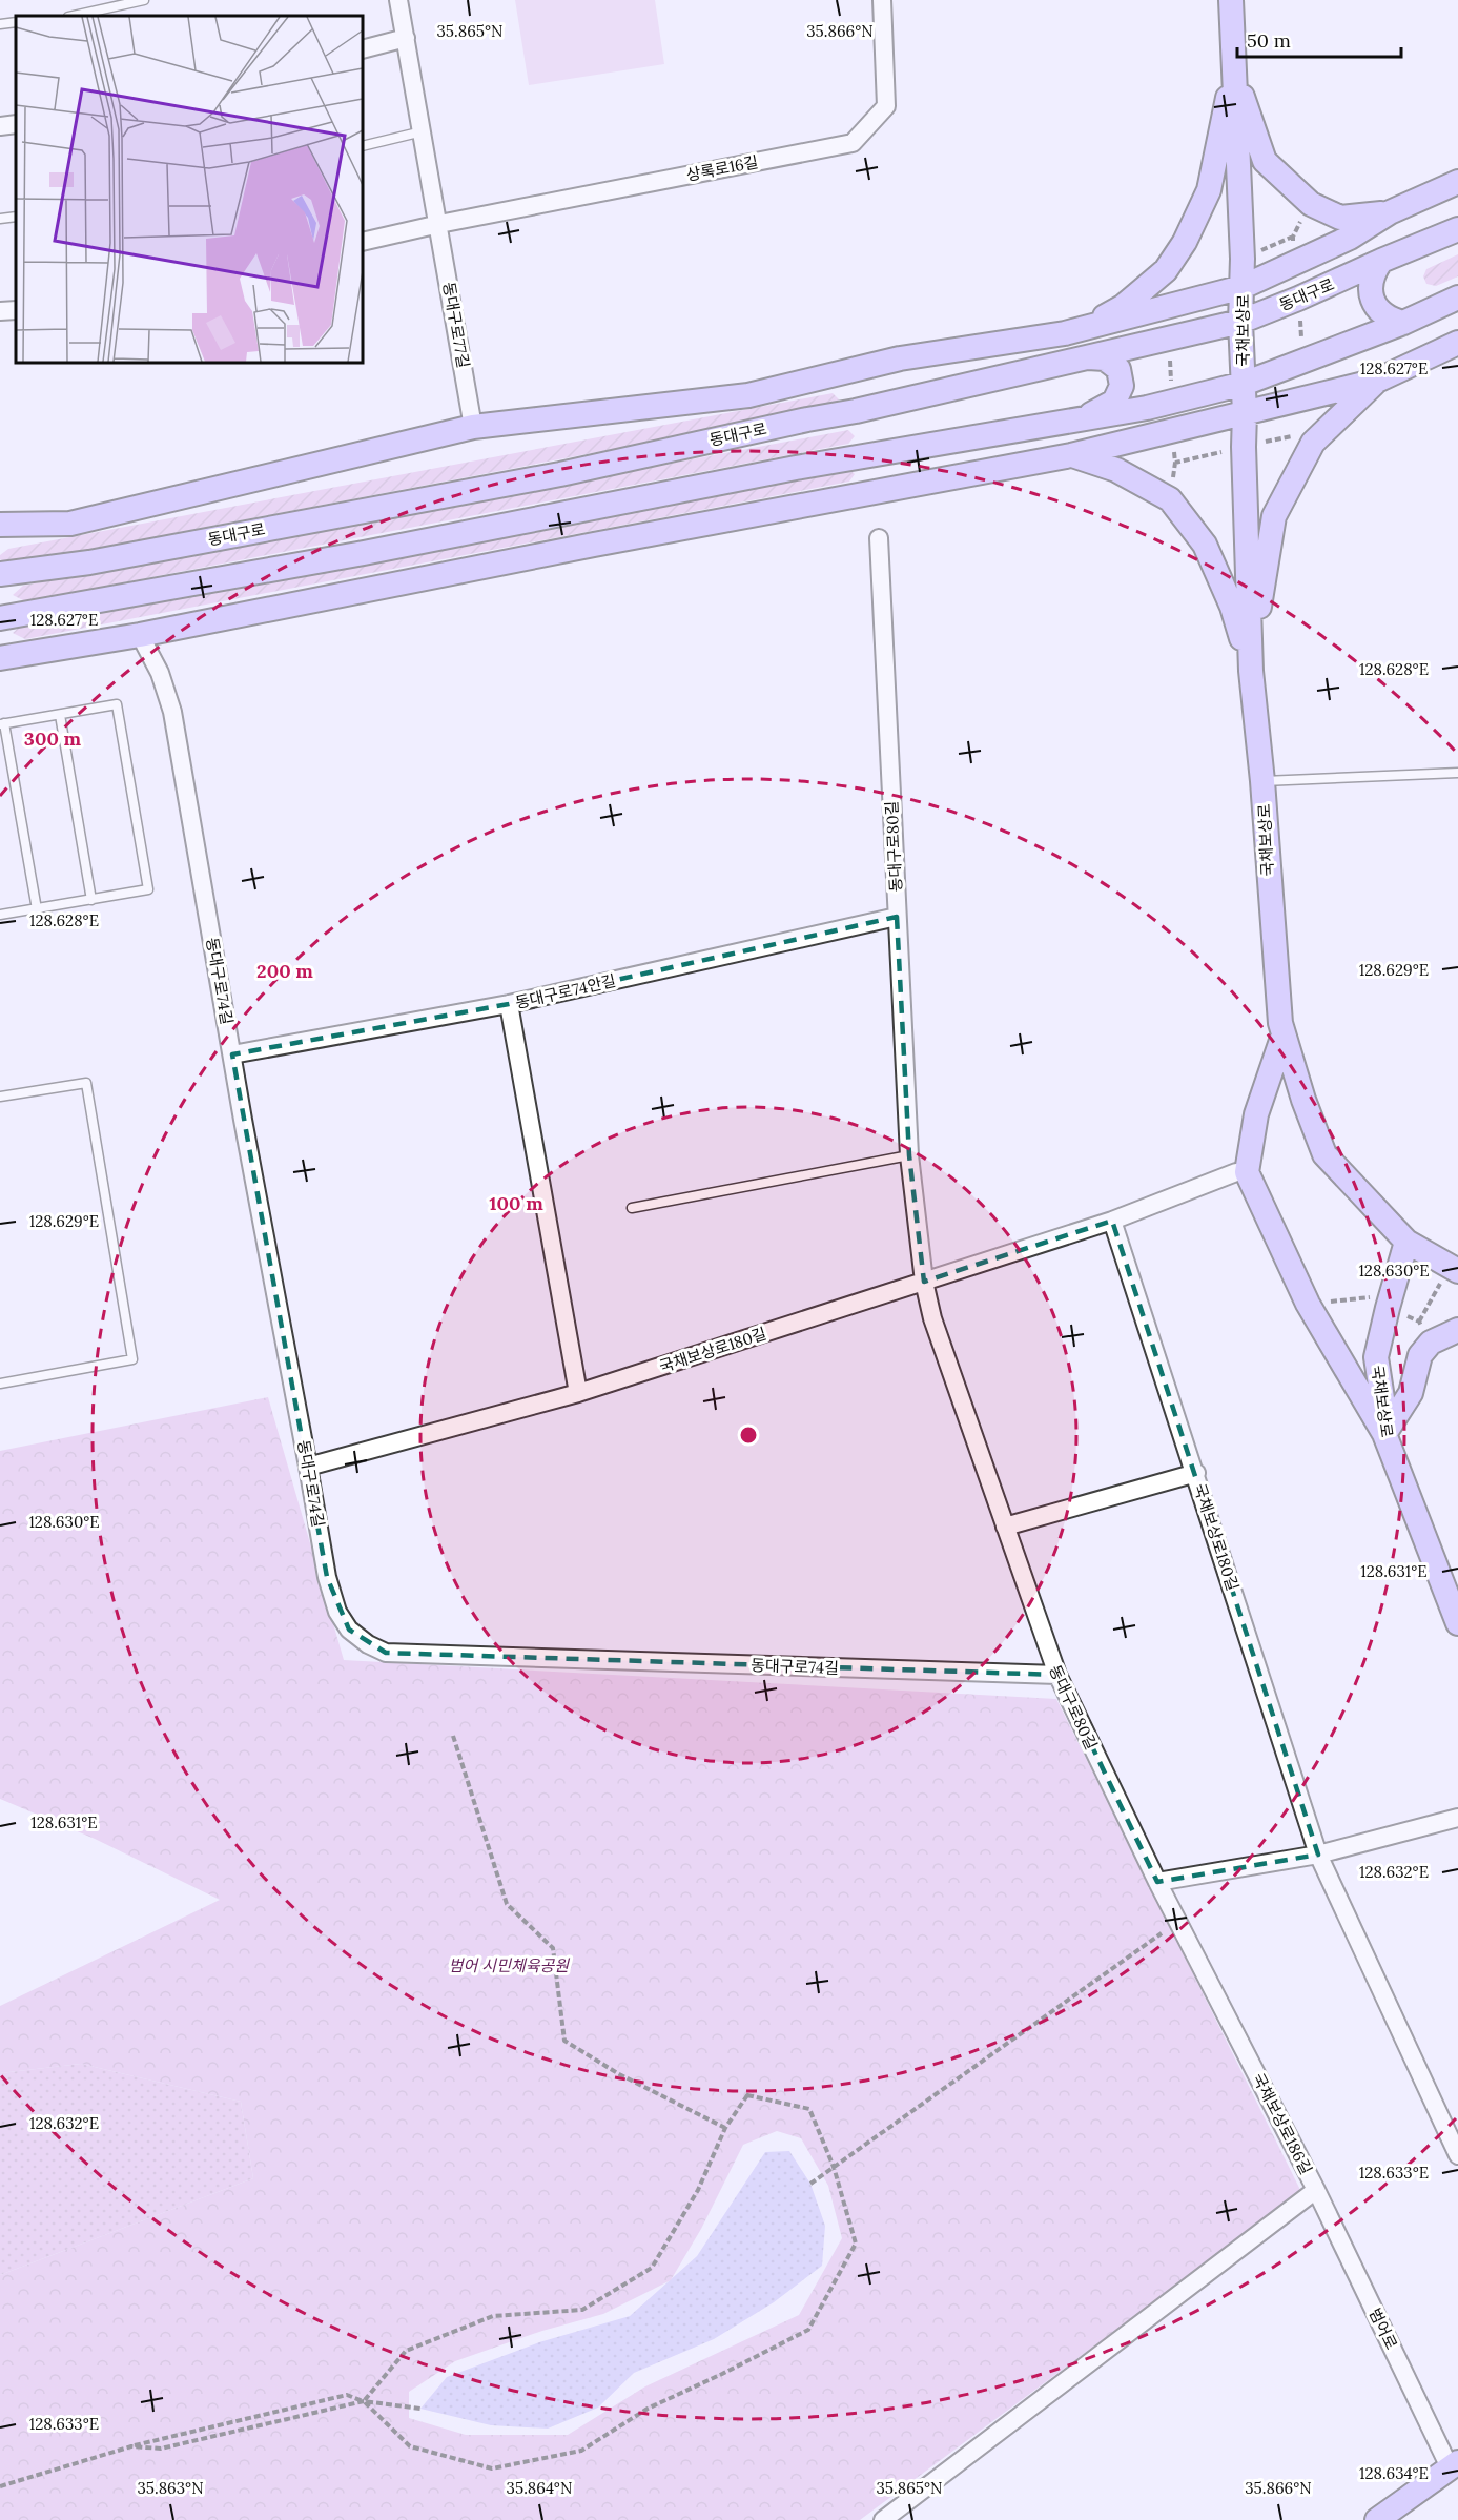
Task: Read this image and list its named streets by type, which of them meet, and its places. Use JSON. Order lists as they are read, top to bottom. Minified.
{"streets":{"main road":["동대구로","국채보상로","범어로"],"street":["상록로16길","동대구로77길","동대구로80길","동대구로74길","동대구로74안길","국채보상로180길","국채보상로186길"]},"crossings":[["상록로16길","동대구로77길"],["동대구로","국채보상로"],["동대구로80길","동대구로74길"],["동대구로80길","동대구로74안길"],["동대구로80길","국채보상로180길"],["동대구로80길","국채보상로186길"],["동대구로74길","동대구로74안길"],["동대구로74길","국채보상로180길"],["국채보상로186길","범어로"]],"parks":["범어 시민체육공원"],"scale_bar":"50 m","coordinates":["35.865°N","35.866°N","128.627°E","128.628°E","128.629°E","128.630°E","128.631°E","128.632°E","128.633°E","128.634°E","35.863°N","35.864°N"],"rings":["300 m","200 m","100 m"]}
